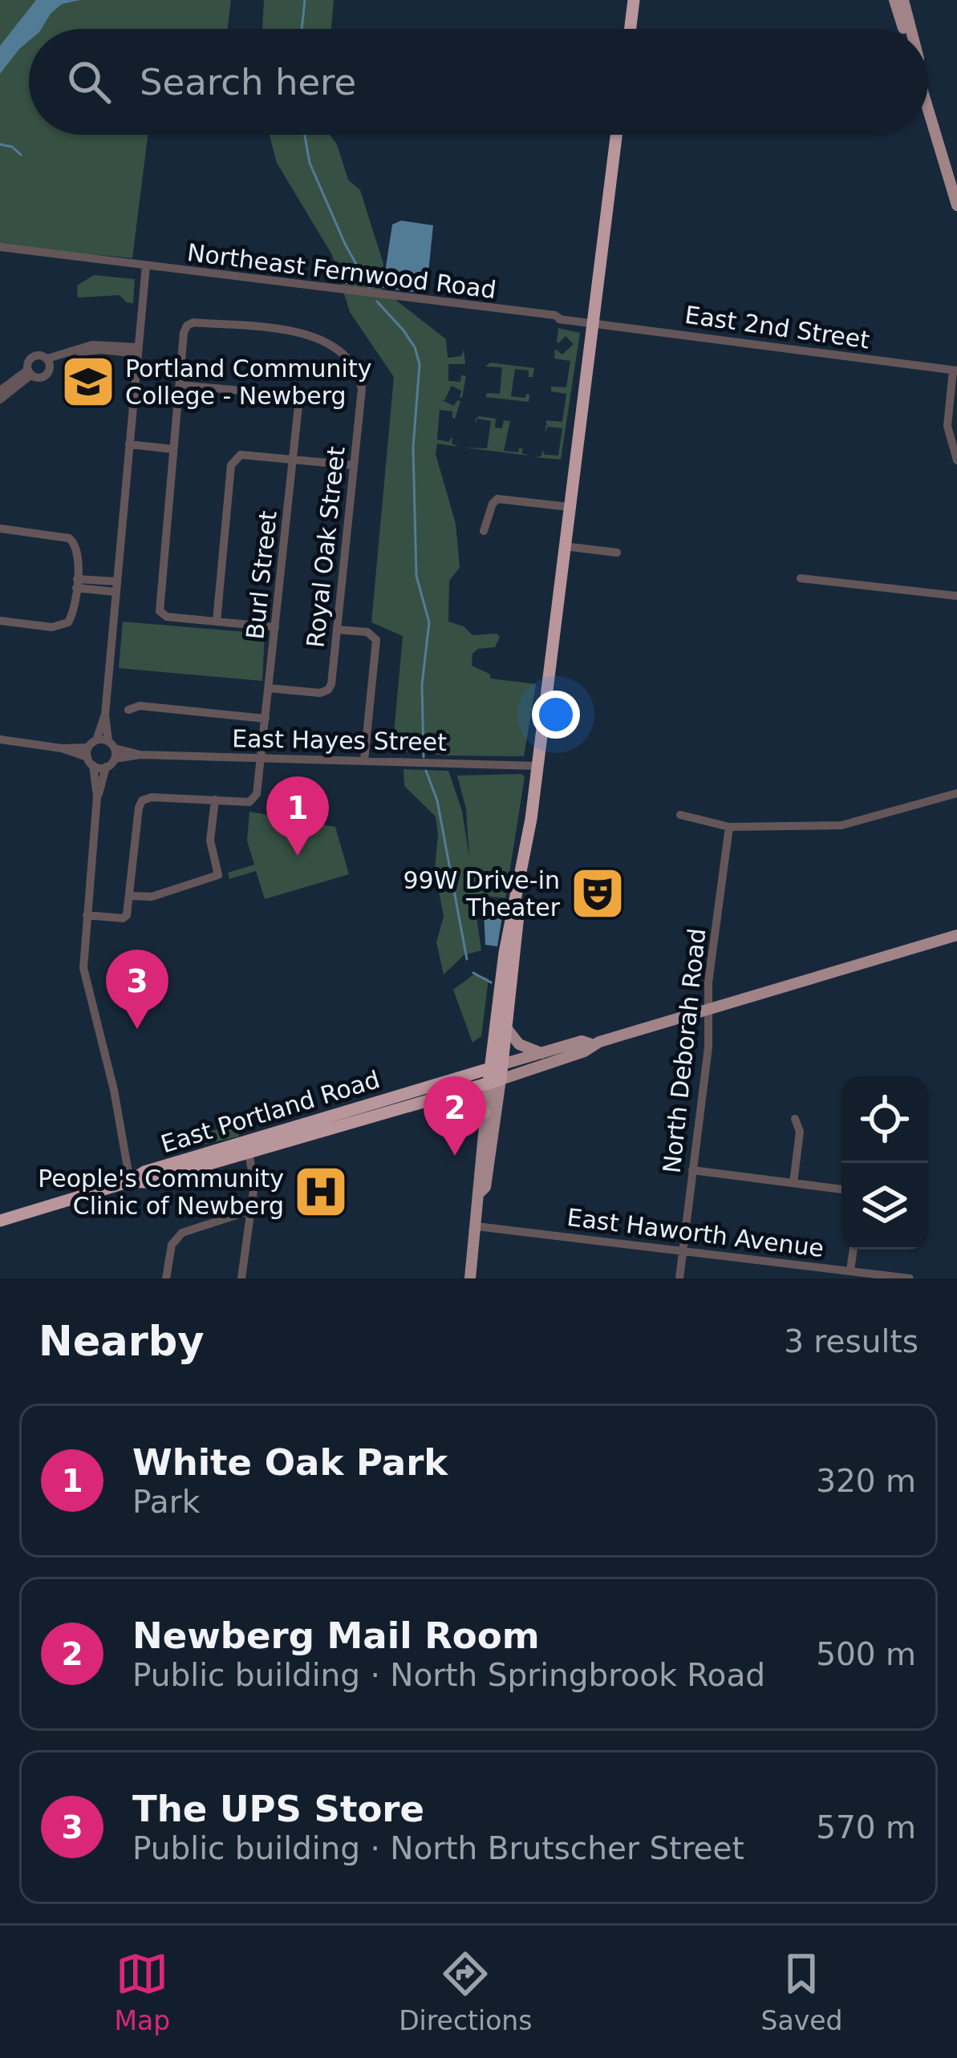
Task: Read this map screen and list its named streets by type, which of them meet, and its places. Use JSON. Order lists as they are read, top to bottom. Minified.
{"streets":{"highway":["East Portland Road"],"street":["Northeast Fernwood Road","East 2nd Street","Royal Oak Street","Burl Street","East Hayes Street","North Deborah Road","East Haworth Avenue"]},"crossings":[["Northeast Fernwood Road","East 2nd Street"],["Royal Oak Street","Burl Street"],["Burl Street","East Hayes Street"],["North Deborah Road","East Portland Road"],["North Deborah Road","East Haworth Avenue"]],"places":{"school or university":["Portland Community College - Newberg"],"theatre":["99W Drive-in Theater"],"hospital":["People's Community Clinic of Newberg"]},"page":{"search":"Search here","pins":["1","3","2"],"heading":["Nearby","3 results"],"list":[{"mark":"1","name":"White Oak Park","note":"Park","value":"320 m"},{"mark":"2","name":"Newberg Mail Room","note":"Public building · North Springbrook Road","value":"500 m"},{"mark":"3","name":"The UPS Store","note":"Public building · North Brutscher Street","value":"570 m"}],"nav":["Map","Directions","Saved"]}}
